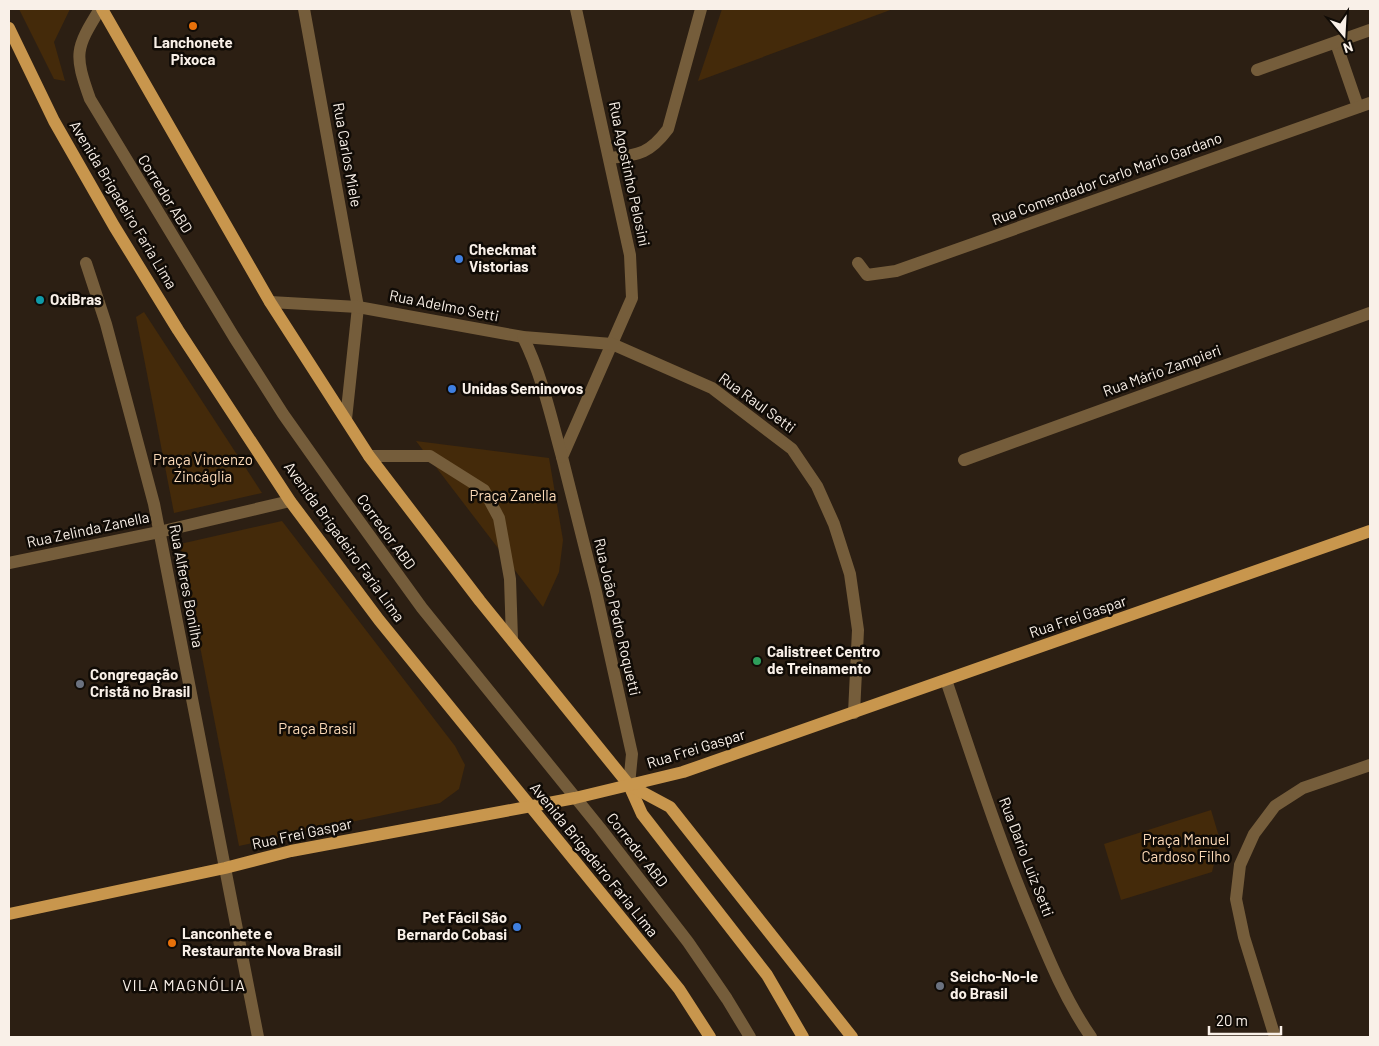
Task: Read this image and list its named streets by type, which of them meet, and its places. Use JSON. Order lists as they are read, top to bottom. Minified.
{"streets":{"main road":["Avenida Brigadeiro Faria Lima","Rua Frei Gaspar"],"street":["Rua Carlos Miele","Rua Agostinho Pelosini","Rua Comendador Carlo Mario Gardano","Corredor ABD","Rua Adelmo Setti","Rua Mário Zampieri","Rua Raul Setti","Rua Zelinda Zanella","Rua Alferes Bonilha","Rua João Pedro Roquetti","Rua Dario Luiz Setti"]},"crossings":[["Rua Carlos Miele","Rua Adelmo Setti"],["Rua Agostinho Pelosini","Rua Adelmo Setti"],["Rua Agostinho Pelosini","Rua Raul Setti"],["Corredor ABD","Rua Frei Gaspar"],["Avenida Brigadeiro Faria Lima","Rua Zelinda Zanella"],["Avenida Brigadeiro Faria Lima","Rua Frei Gaspar"],["Rua Adelmo Setti","Rua Raul Setti"],["Rua Adelmo Setti","Rua João Pedro Roquetti"],["Rua Raul Setti","Rua Frei Gaspar"],["Rua Zelinda Zanella","Rua Alferes Bonilha"],["Rua Alferes Bonilha","Rua Frei Gaspar"],["Rua João Pedro Roquetti","Rua Frei Gaspar"],["Rua Frei Gaspar","Rua Dario Luiz Setti"]],"districts":["VILA MAGNÓLIA"],"parks":["Praça Vincenzo Zincáglia","Praça Zanella","Praça Brasil","Praça Manuel Cardoso Filho"],"places":["Lanchonete Pixoca","Checkmat Vistorias","OxiBras","Unidas Seminovos","Calistreet Centro de Treinamento","Congregação Cristã no Brasil","Pet Fácil São Bernardo Cobasi","Lanconhete e Restaurante Nova Brasil","Seicho-No-Ie do Brasil"],"scale_bar":"20 m","north":"bottom"}
